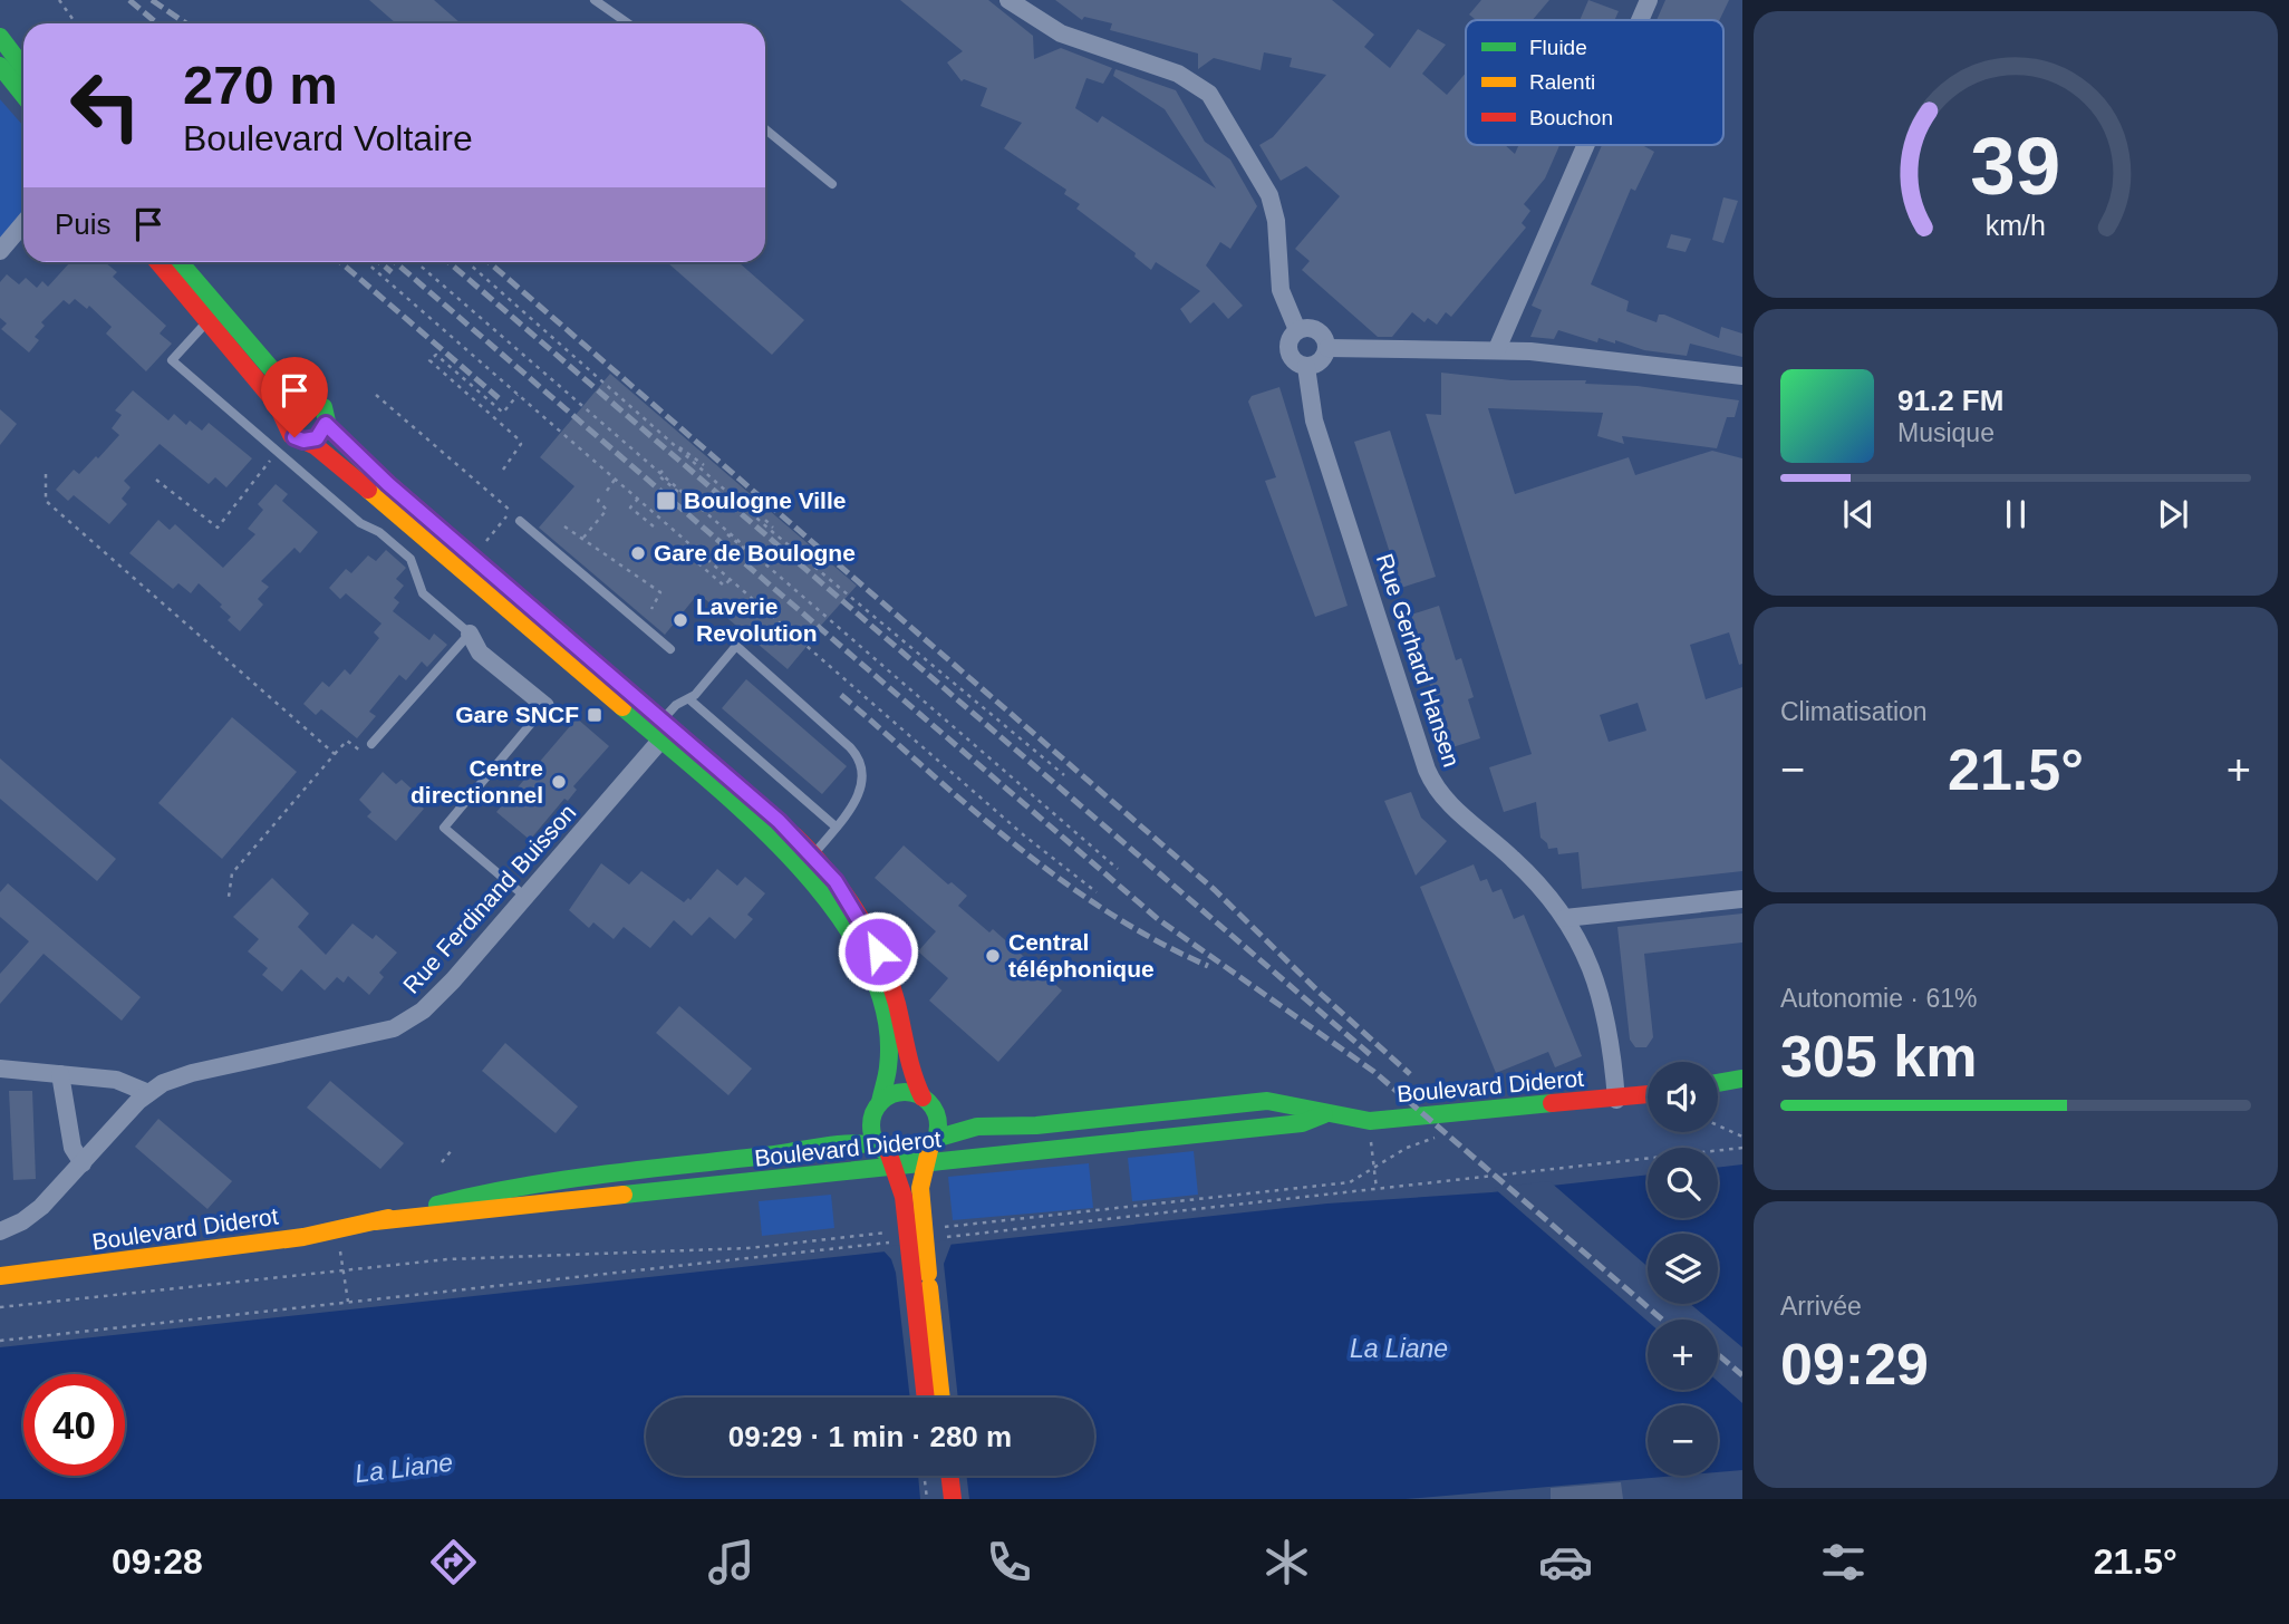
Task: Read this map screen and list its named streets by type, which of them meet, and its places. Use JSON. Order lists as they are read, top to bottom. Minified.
{"streets":{"street":["Rue Gerhard Hansen","Rue Ferdinand Buisson","Boulevard Diderot"]},"crossings":[["Rue Gerhard Hansen","Boulevard Diderot"]],"water":["La Liane"],"places":{"transit":["Boulogne Ville","Gare SNCF"],"other":["Gare de Boulogne","Laverie Revolution","Centre directionnel","Central téléphonique"]},"legend":["Fluide","Ralenti","Bouchon"],"page":{"turn":["270 m","Boulevard Voltaire"],"then":"Puis","song":["91.2 FM","Musique"],"tile":["Climatisation",["Autonomie · 61%","305 km"],["Arrivée","09:29"]],"heat":["−","21.5°","+"],"map_buttons":["+","−"],"limit":"40","trip":"09:29 · 1 min · 280 m","tabs":["09:28","21.5°"],"gauge":["39","km/h"]}}
